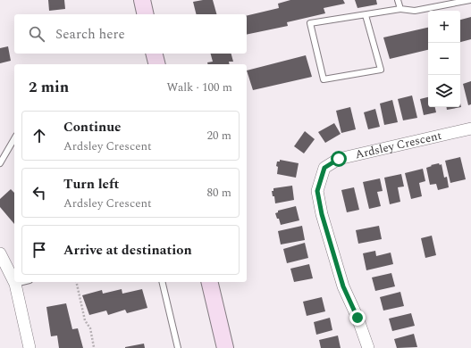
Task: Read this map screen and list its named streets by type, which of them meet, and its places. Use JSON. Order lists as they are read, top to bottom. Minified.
{"streets":{"street":["Ardsley Crescent"]},"page":{"map_buttons":["+","−"],"search":"Search here","heading":["2 min","Walk · 100 m"],"list":[["Continue","Ardsley Crescent","20 m"],["Turn left","Ardsley Crescent","80 m"],"Arrive at destination"]}}
